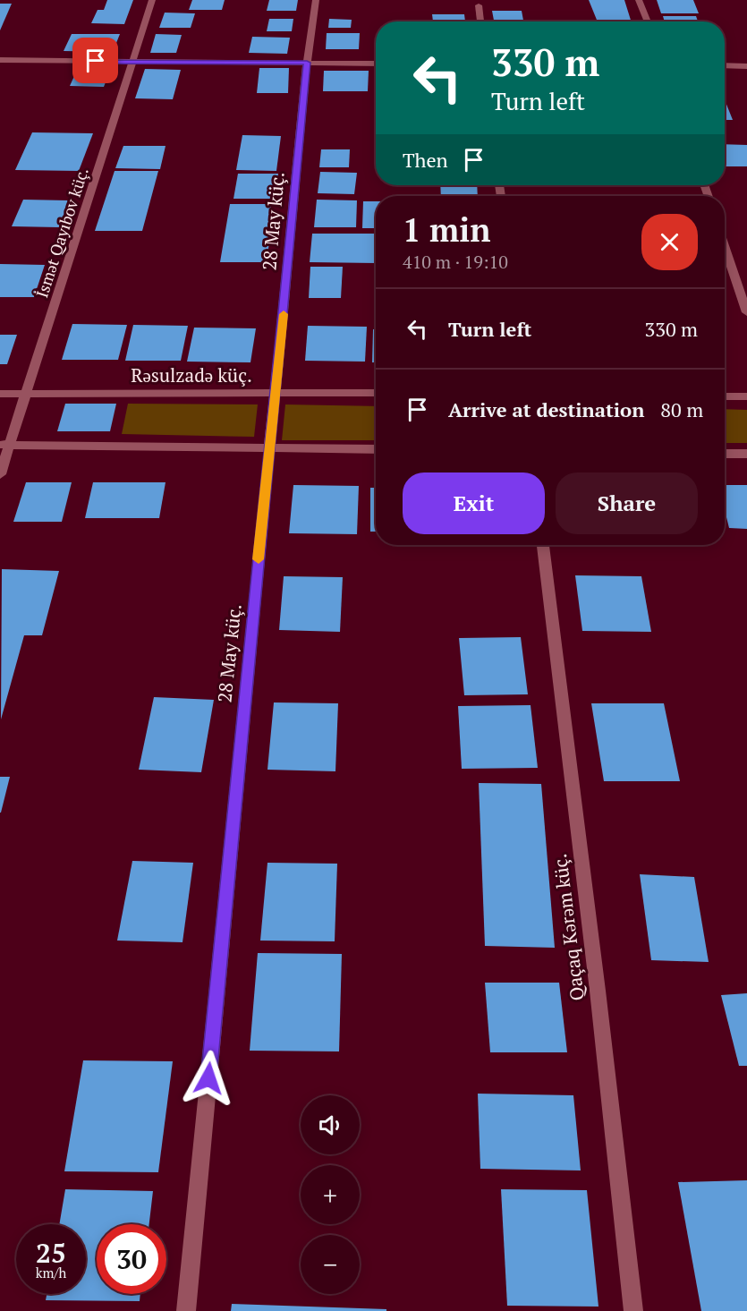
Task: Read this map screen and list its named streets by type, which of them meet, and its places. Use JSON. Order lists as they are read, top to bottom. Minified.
{"streets":{"street":["28 May küç.","İsmət Qayıbov küç.","Rəsulzadə küç.","Qaçaq Kərəm küç."]},"crossings":[["28 May küç.","Rəsulzadə küç."],["İsmət Qayıbov küç.","Rəsulzadə küç."]],"page":{"turn":["330 m","Turn left"],"then":"Then","heading":["1 min","410 m · 19:10"],"list":[{"name":"Turn left","value":"330 m"},{"name":"Arrive at destination","value":"80 m"}],"buttons":["Exit","Share"],"map_buttons":["+","−"],"speed":"25 km/h","limit":"30"}}
